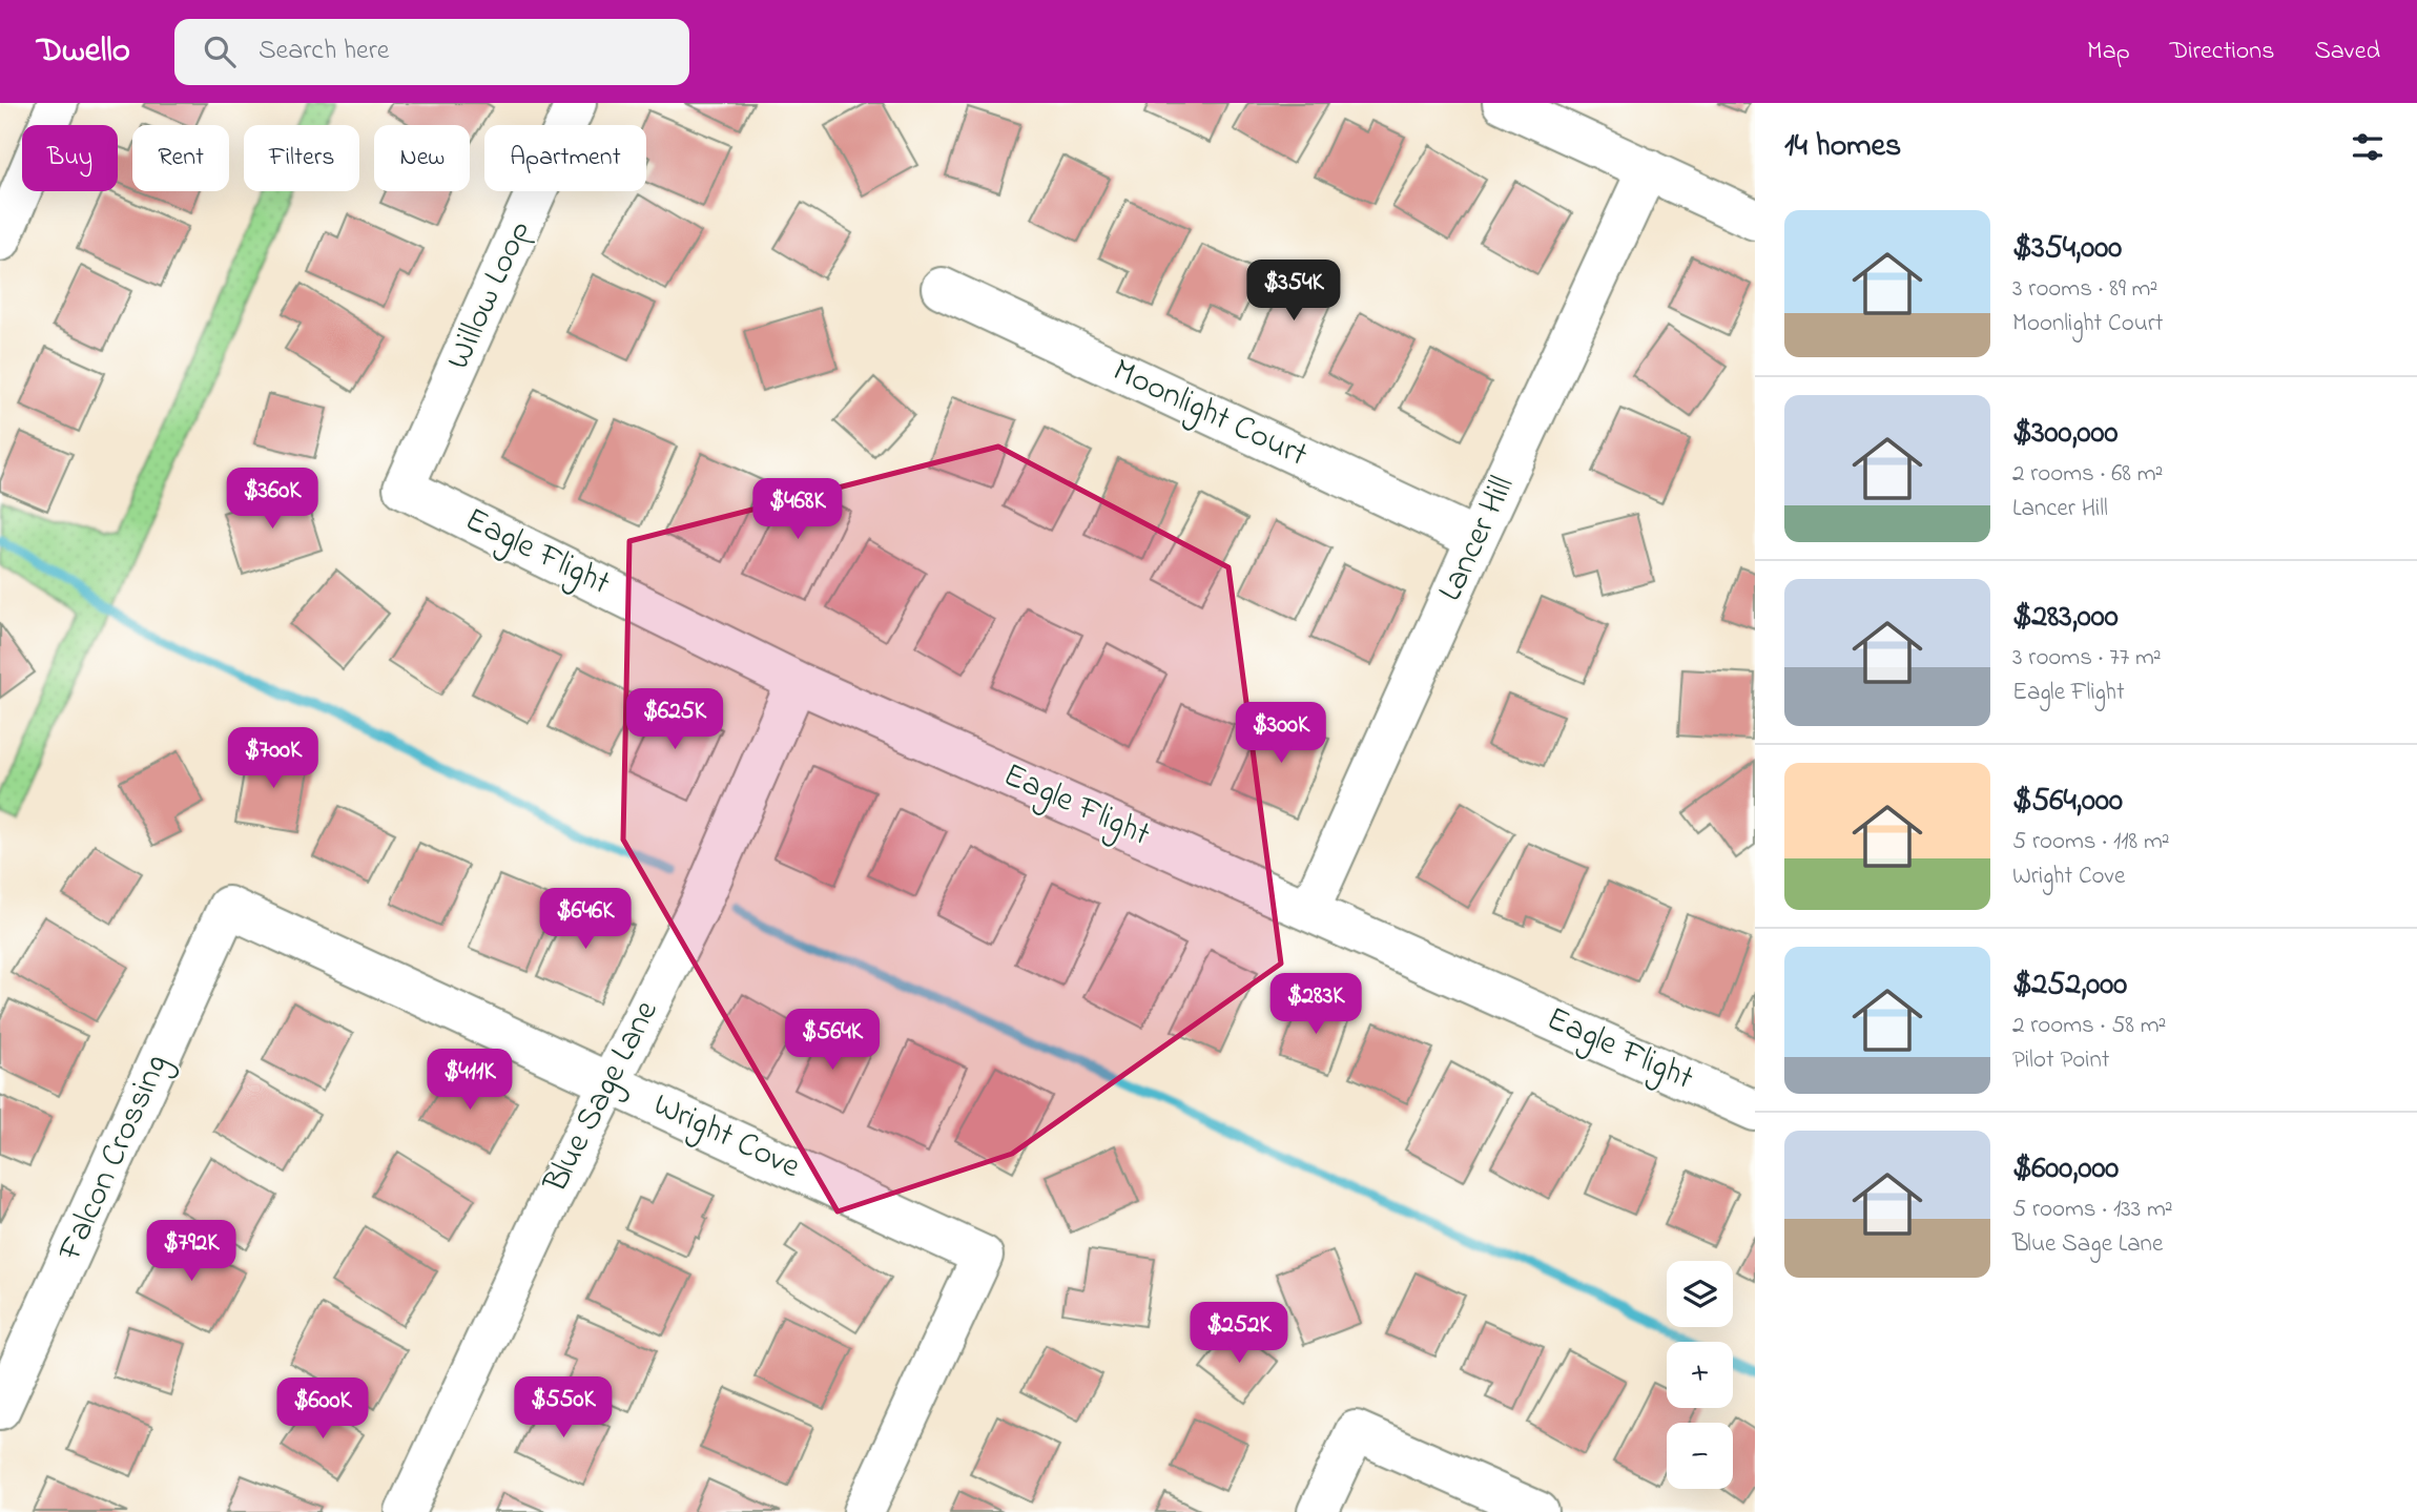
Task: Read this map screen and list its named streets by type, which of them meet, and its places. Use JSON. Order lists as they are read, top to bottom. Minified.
{"streets":{"street":["Willow Loop","Moonlight Court","Lancer Hill","Eagle Flight","Blue Sage Lane","Wright Cove","Falcon Crossing"]},"crossings":[["Willow Loop","Eagle Flight"],["Moonlight Court","Lancer Hill"],["Lancer Hill","Eagle Flight"],["Eagle Flight","Blue Sage Lane"],["Blue Sage Lane","Wright Cove"],["Wright Cove","Falcon Crossing"]],"page":{"header":"Dwello","search":"Search here","nav":["Map","Directions","Saved"],"heading":"14 homes","chip":["Buy","Rent","Filters","New","Apartment"],"list":[{"name":"$354,000","note":"3 rooms · 89 m² · Moonlight Court"},{"name":"$300,000","note":"2 rooms · 68 m² · Lancer Hill"},{"name":"$283,000","note":"3 rooms · 77 m² · Eagle Flight"},{"name":"$564,000","note":"5 rooms · 118 m² · Wright Cove"},{"name":"$252,000","note":"2 rooms · 58 m² · Pilot Point"},{"name":"$600,000","note":"5 rooms · 133 m² · Blue Sage Lane"}],"price":["$354K","$360K","$468K","$625K","$300K","$700K","$646K","$283K","$564K","$411K","$792K","$252K","$550K","$600K"],"map_buttons":["+","−"]}}
